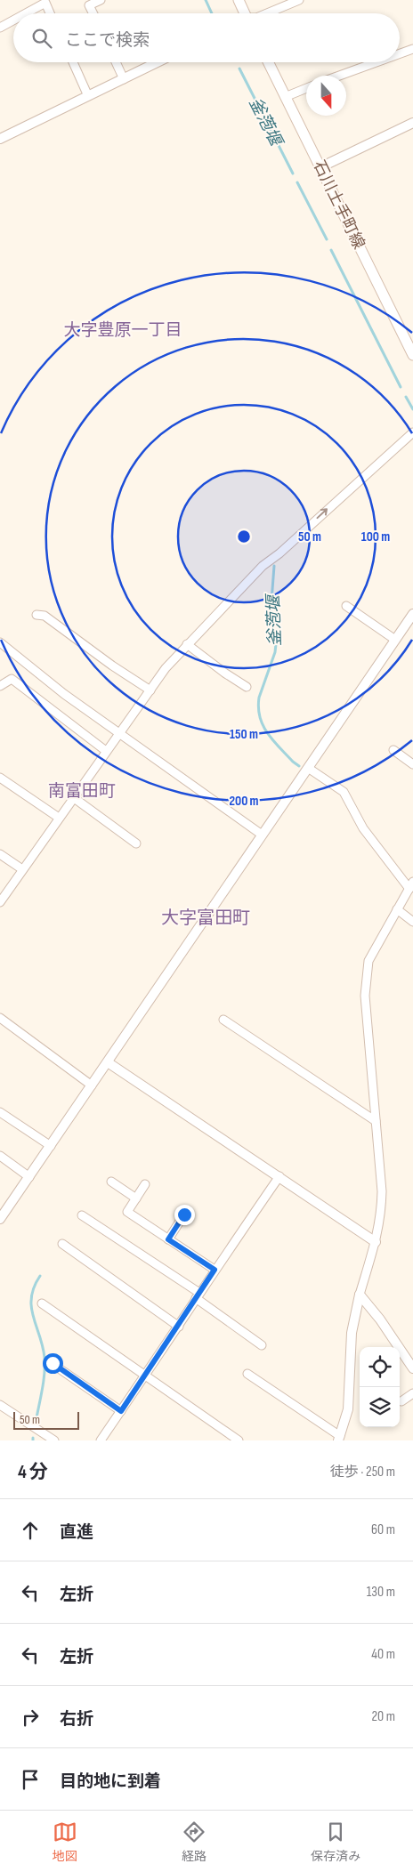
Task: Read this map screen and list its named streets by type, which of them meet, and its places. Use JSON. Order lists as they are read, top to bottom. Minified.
{"streets":{"main road":["石川土手町線"]},"districts":["大字豊原一丁目","南富田町","大字富田町"],"water":["釜萢堰"],"scale_bar":"50 m","north":"bottom","page":{"search":"ここで検索","scale":"50 m","heading":["4 分","徒歩 · 250 m"],"list":[["直進","60 m"],["左折","130 m"],["左折","40 m"],["右折","20 m"],"目的地に到着"],"nav":["地図","経路","保存済み"]},"rings":["50 m","100 m","150 m","200 m"]}
